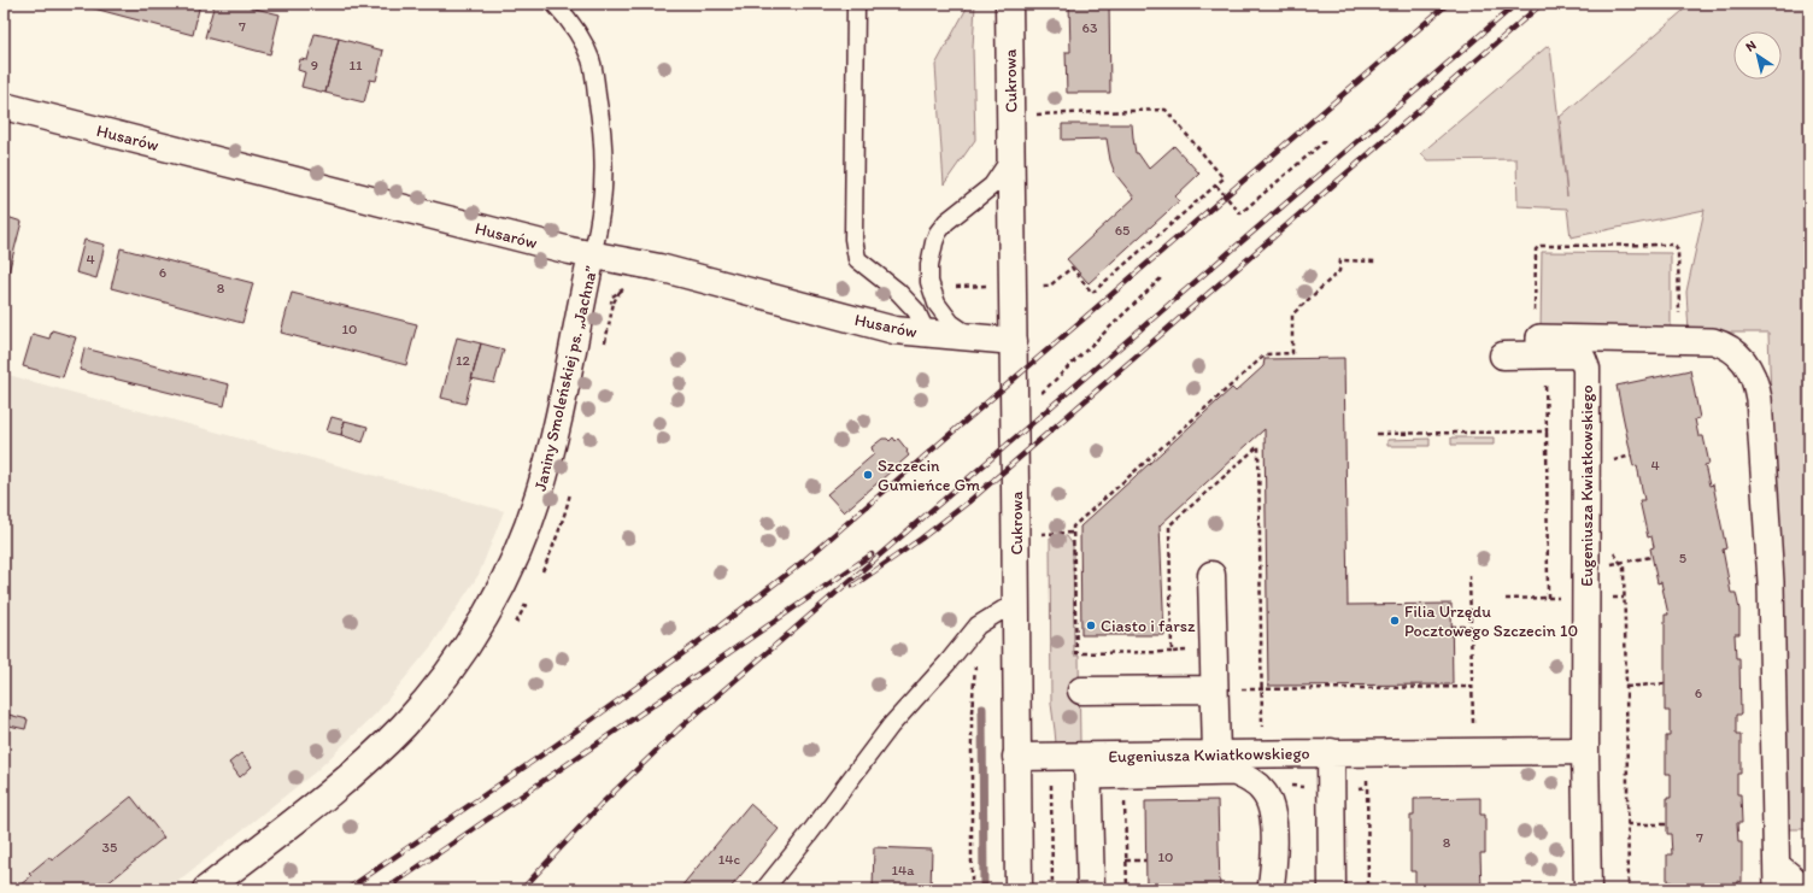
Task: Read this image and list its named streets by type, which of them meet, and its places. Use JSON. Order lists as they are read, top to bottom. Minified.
{"streets":{"street":["Cukrowa","Husarów","Janiny Smoleńskiej ps. „Jachna”","Eugeniusza Kwiatkowskiego"]},"crossings":[["Cukrowa","Husarów"],["Cukrowa","Eugeniusza Kwiatkowskiego"],["Husarów","Janiny Smoleńskiej ps. „Jachna”"]],"places":["Szczecin Gumieńce Gm","Filia Urzędu Pocztowego Szczecin 10","Ciasto i farsz"],"house_numbers":["7","63","9","11","65","4","6","8","10","12","4","5","6","7","8","35","10","14c","14a"],"north":"top left"}
